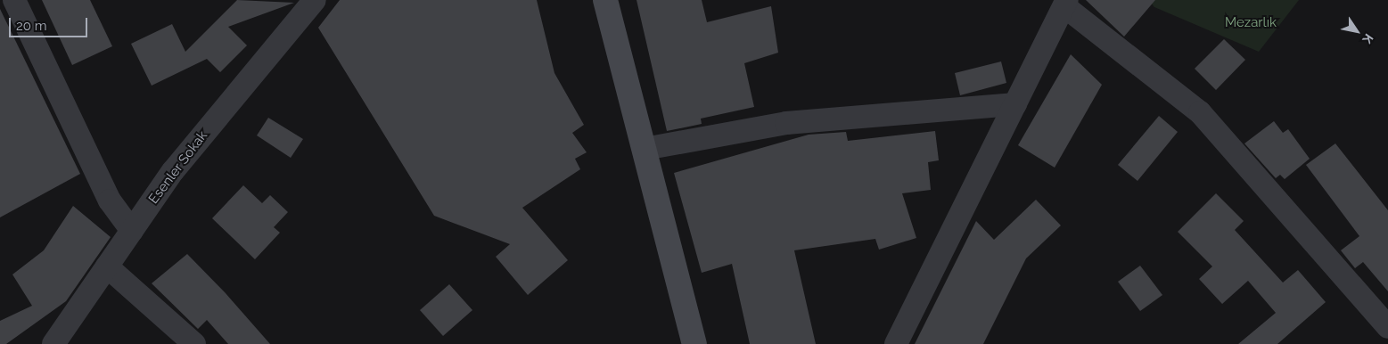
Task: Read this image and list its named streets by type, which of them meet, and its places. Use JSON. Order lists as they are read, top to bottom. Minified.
{"streets":{"street":["Esenler Sokak"]},"parks":["Mezarlık"],"scale_bar":"20 m","north":"bottom right"}
